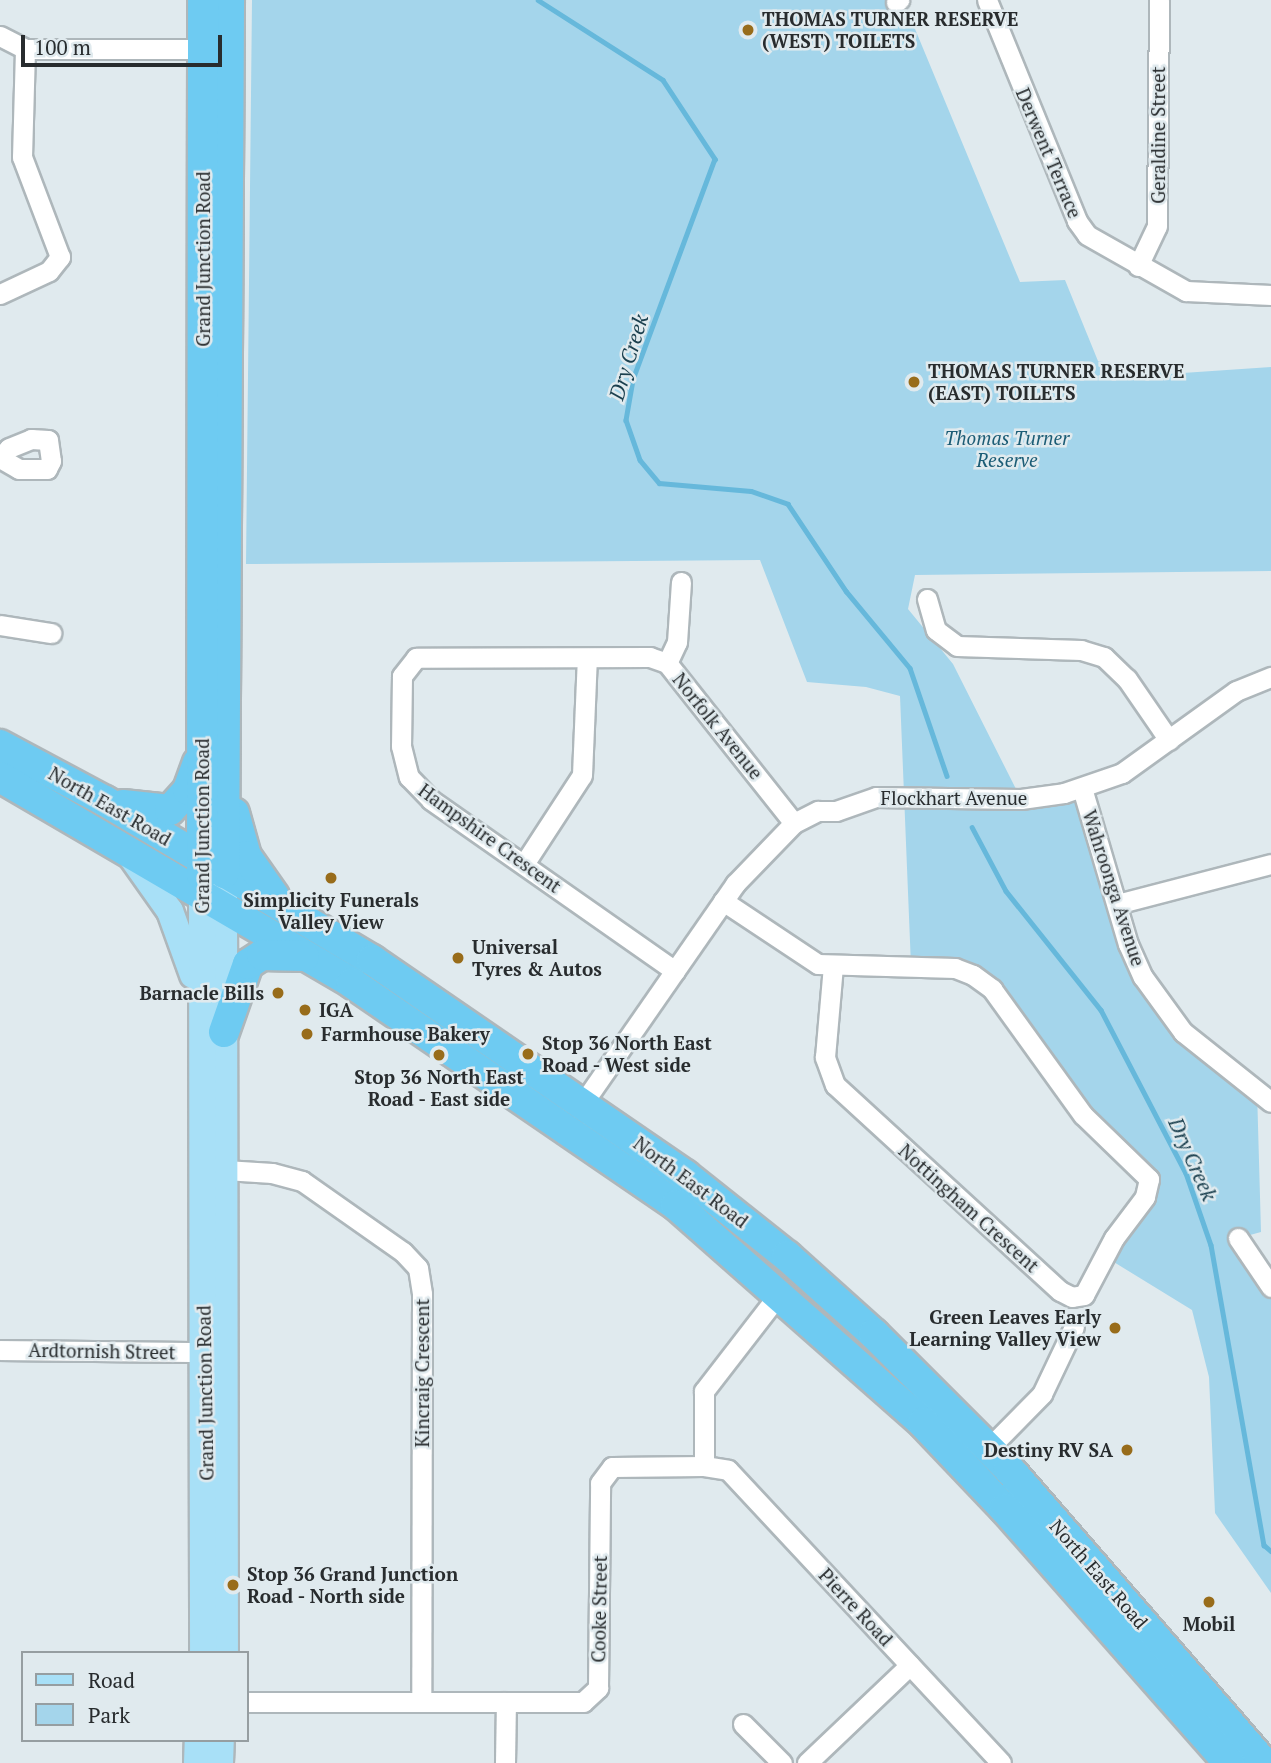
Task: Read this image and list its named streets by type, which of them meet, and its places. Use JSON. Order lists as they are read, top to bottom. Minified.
{"streets":{"highway":["Grand Junction Road","North East Road"],"street":["Geraldine Street","Derwent Terrace","Norfolk Avenue","Flockhart Avenue","Hampshire Crescent","Wahroonga Avenue","Nottingham Crescent","Ardtornish Street","Kincraig Crescent","Pierre Road","Cooke Street"]},"crossings":[["Geraldine Street","Derwent Terrace"],["Grand Junction Road","North East Road"],["Grand Junction Road","Ardtornish Street"],["Grand Junction Road","Kincraig Crescent"],["Norfolk Avenue","Flockhart Avenue"],["Norfolk Avenue","Hampshire Crescent"],["Flockhart Avenue","North East Road"],["Flockhart Avenue","Hampshire Crescent"],["Flockhart Avenue","Wahroonga Avenue"],["Kincraig Crescent","Cooke Street"],["Pierre Road","Cooke Street"]],"water":["Dry Creek"],"parks":["Thomas Turner Reserve"],"places":["THOMAS TURNER RESERVE (WEST) TOILETS","THOMAS TURNER RESERVE (EAST) TOILETS","Simplicity Funerals Valley View","Universal Tyres & Autos","Barnacle Bills","IGA","Farmhouse Bakery","Stop 36 North East Road - West side","Stop 36 North East Road - East side","Green Leaves Early Learning Valley View","Destiny RV SA","Stop 36 Grand Junction Road - North side","Mobil"],"legend":["Road","Park"],"scale_bar":"100 m"}
